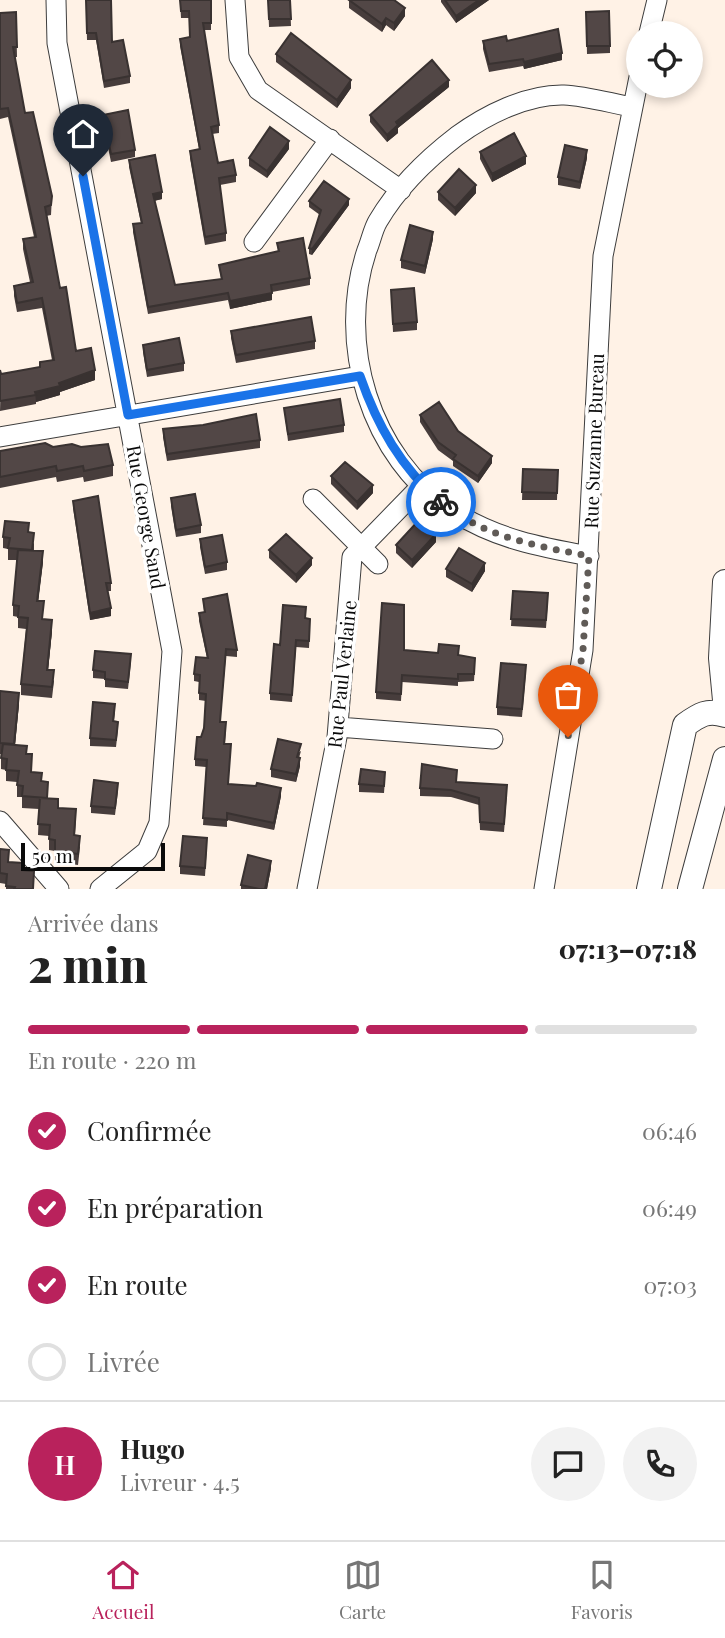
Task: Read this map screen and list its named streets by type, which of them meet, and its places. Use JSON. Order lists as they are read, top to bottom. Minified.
{"streets":{"street":["Rue Suzanne Bureau","Rue George Sand","Rue Paul Verlaine"]},"scale_bar":"50 m","page":{"scale":"50 m","heading":["2 min","Arrivée dans","07:13–07:18"],"panel":["Hugo","Livreur · 4.5"],"bar":"En route · 220 m","list":[["Confirmée","06:46"],["En préparation","06:49"],["En route","07:03"],"Livrée"],"round":"H","tabs":["Accueil","Carte","Favoris"]}}
